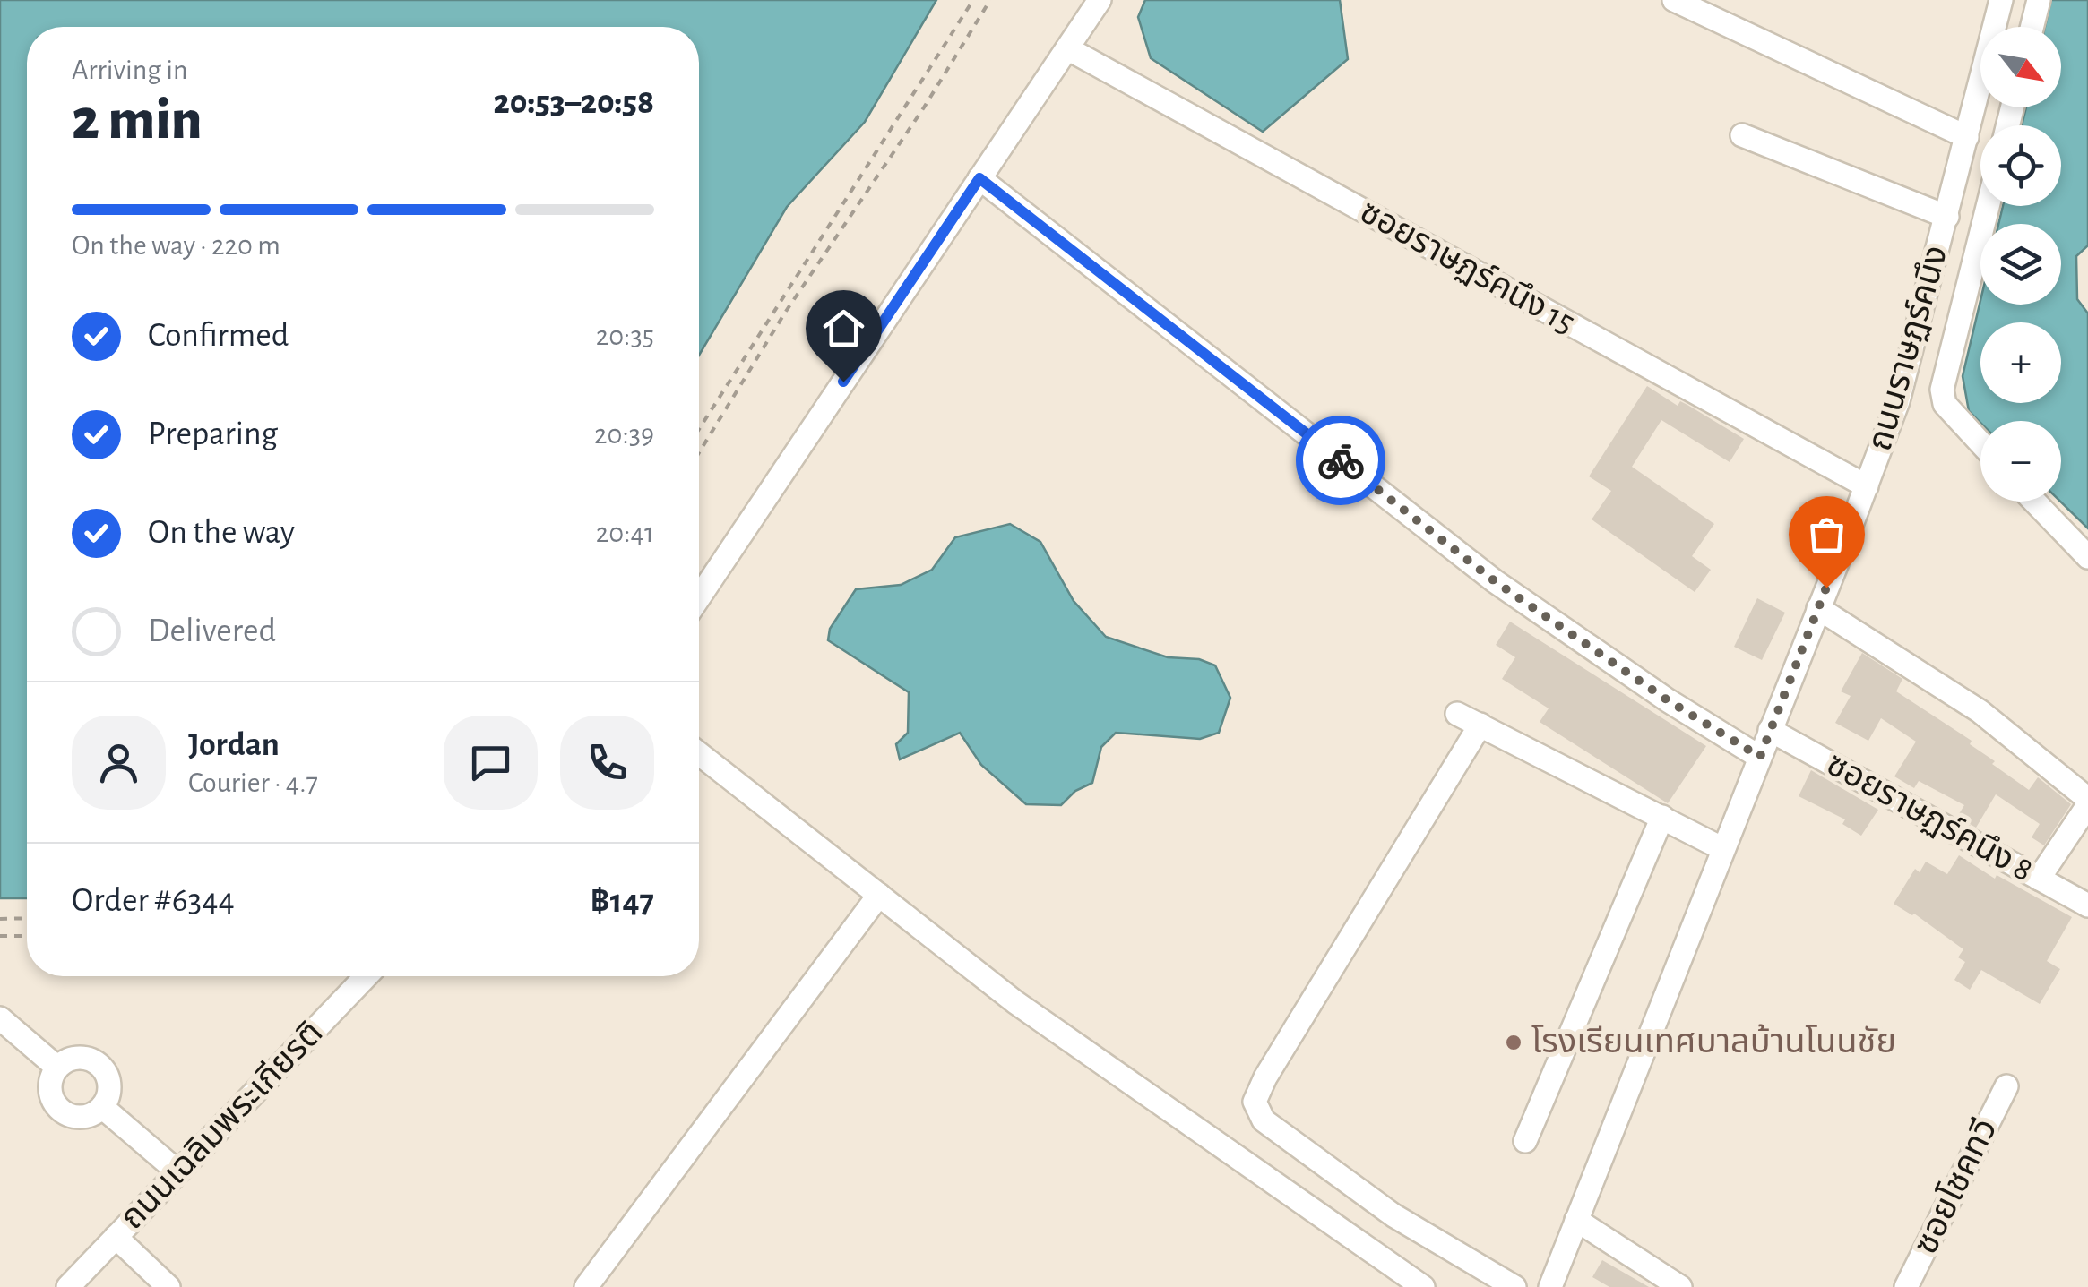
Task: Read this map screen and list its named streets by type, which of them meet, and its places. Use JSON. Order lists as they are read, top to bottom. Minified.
{"streets":{"street":["ซอยราษฏร์คนึง 15","ถนนราษฏร์คนึง","ซอยราษฏร์คนึง 8","ถนนเฉลิมพระเกียรติ","ซอยโชคทวี"]},"crossings":[["ซอยราษฏร์คนึง 15","ถนนราษฏร์คนึง"],["ถนนราษฏร์คนึง","ซอยราษฏร์คนึง 8"]],"places":["โรงเรียนเทศบาลบ้านโนนชัย"],"north":"bottom right","page":{"map_buttons":["+","−"],"heading":["2 min","Arriving in","20:53–20:58"],"panel":["Jordan","Courier · 4.7","Order #6344","฿147"],"bar":"On the way · 220 m","list":[["Confirmed","20:35"],["Preparing","20:39"],["On the way","20:41"],"Delivered"]}}
